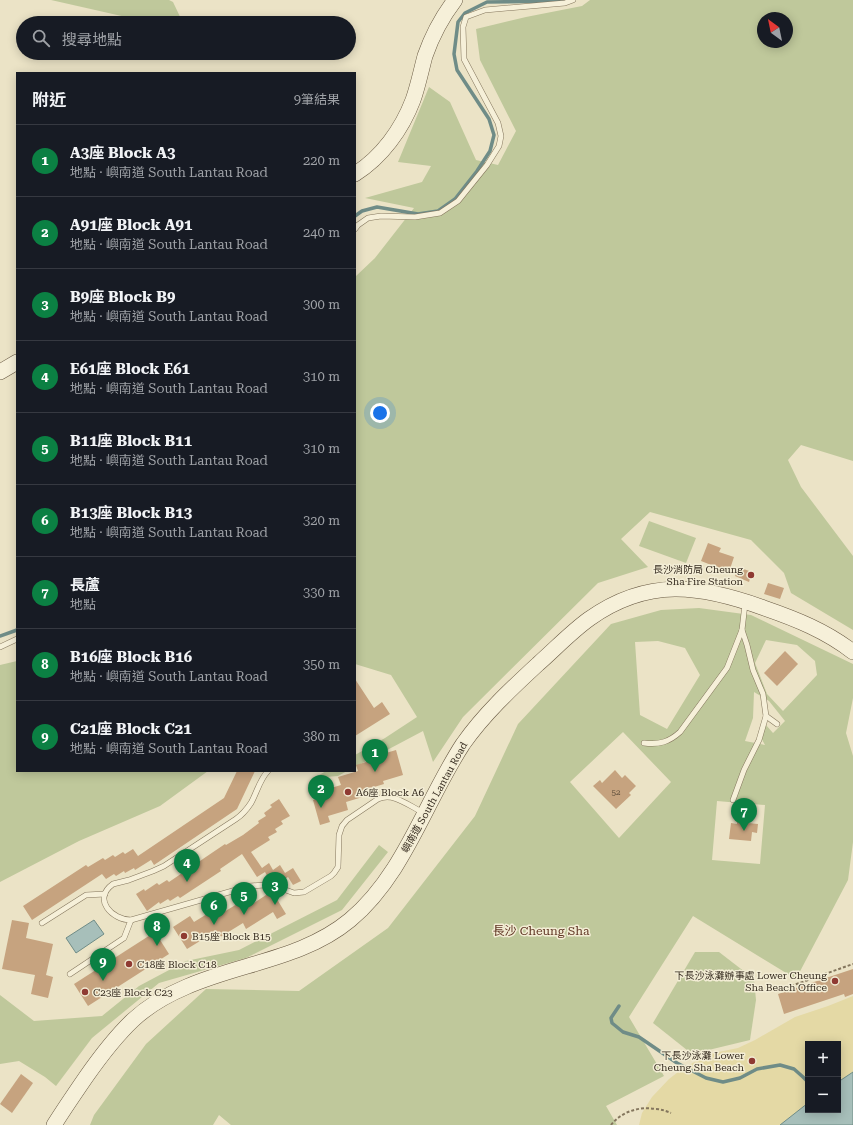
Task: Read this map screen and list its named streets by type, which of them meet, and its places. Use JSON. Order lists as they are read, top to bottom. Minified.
{"streets":{"main road":["嶼南道 South Lantau Road"]},"districts":["長沙 Cheung Sha"],"places":["長沙消防局 Cheung Sha Fire Station","A6座 Block A6","B15座 Block B15","C18座 Block C18","下長沙泳灘辦事處 Lower Cheung Sha Beach Office","C23座 Block C23","下長沙泳灘 Lower Cheung Sha Beach"],"house_numbers":["52"],"north":"top left","page":{"search":"搜尋地點","heading":["附近","9筆結果"],"list":[{"mark":"1","name":"A3座 Block A3","note":"地點 · 嶼南道 South Lantau Road","value":"220 m"},{"mark":"2","name":"A91座 Block A91","note":"地點 · 嶼南道 South Lantau Road","value":"240 m"},{"mark":"3","name":"B9座 Block B9","note":"地點 · 嶼南道 South Lantau Road","value":"300 m"},{"mark":"4","name":"E61座 Block E61","note":"地點 · 嶼南道 South Lantau Road","value":"310 m"},{"mark":"5","name":"B11座 Block B11","note":"地點 · 嶼南道 South Lantau Road","value":"310 m"},{"mark":"6","name":"B13座 Block B13","note":"地點 · 嶼南道 South Lantau Road","value":"320 m"},{"mark":"7","name":"長蘆","note":"地點","value":"330 m"},{"mark":"8","name":"B16座 Block B16","note":"地點 · 嶼南道 South Lantau Road","value":"350 m"},{"mark":"9","name":"C21座 Block C21","note":"地點 · 嶼南道 South Lantau Road","value":"380 m"}],"pins":["1","2","7","4","3","5","6","8","9"],"map_buttons":["+","−"]}}
